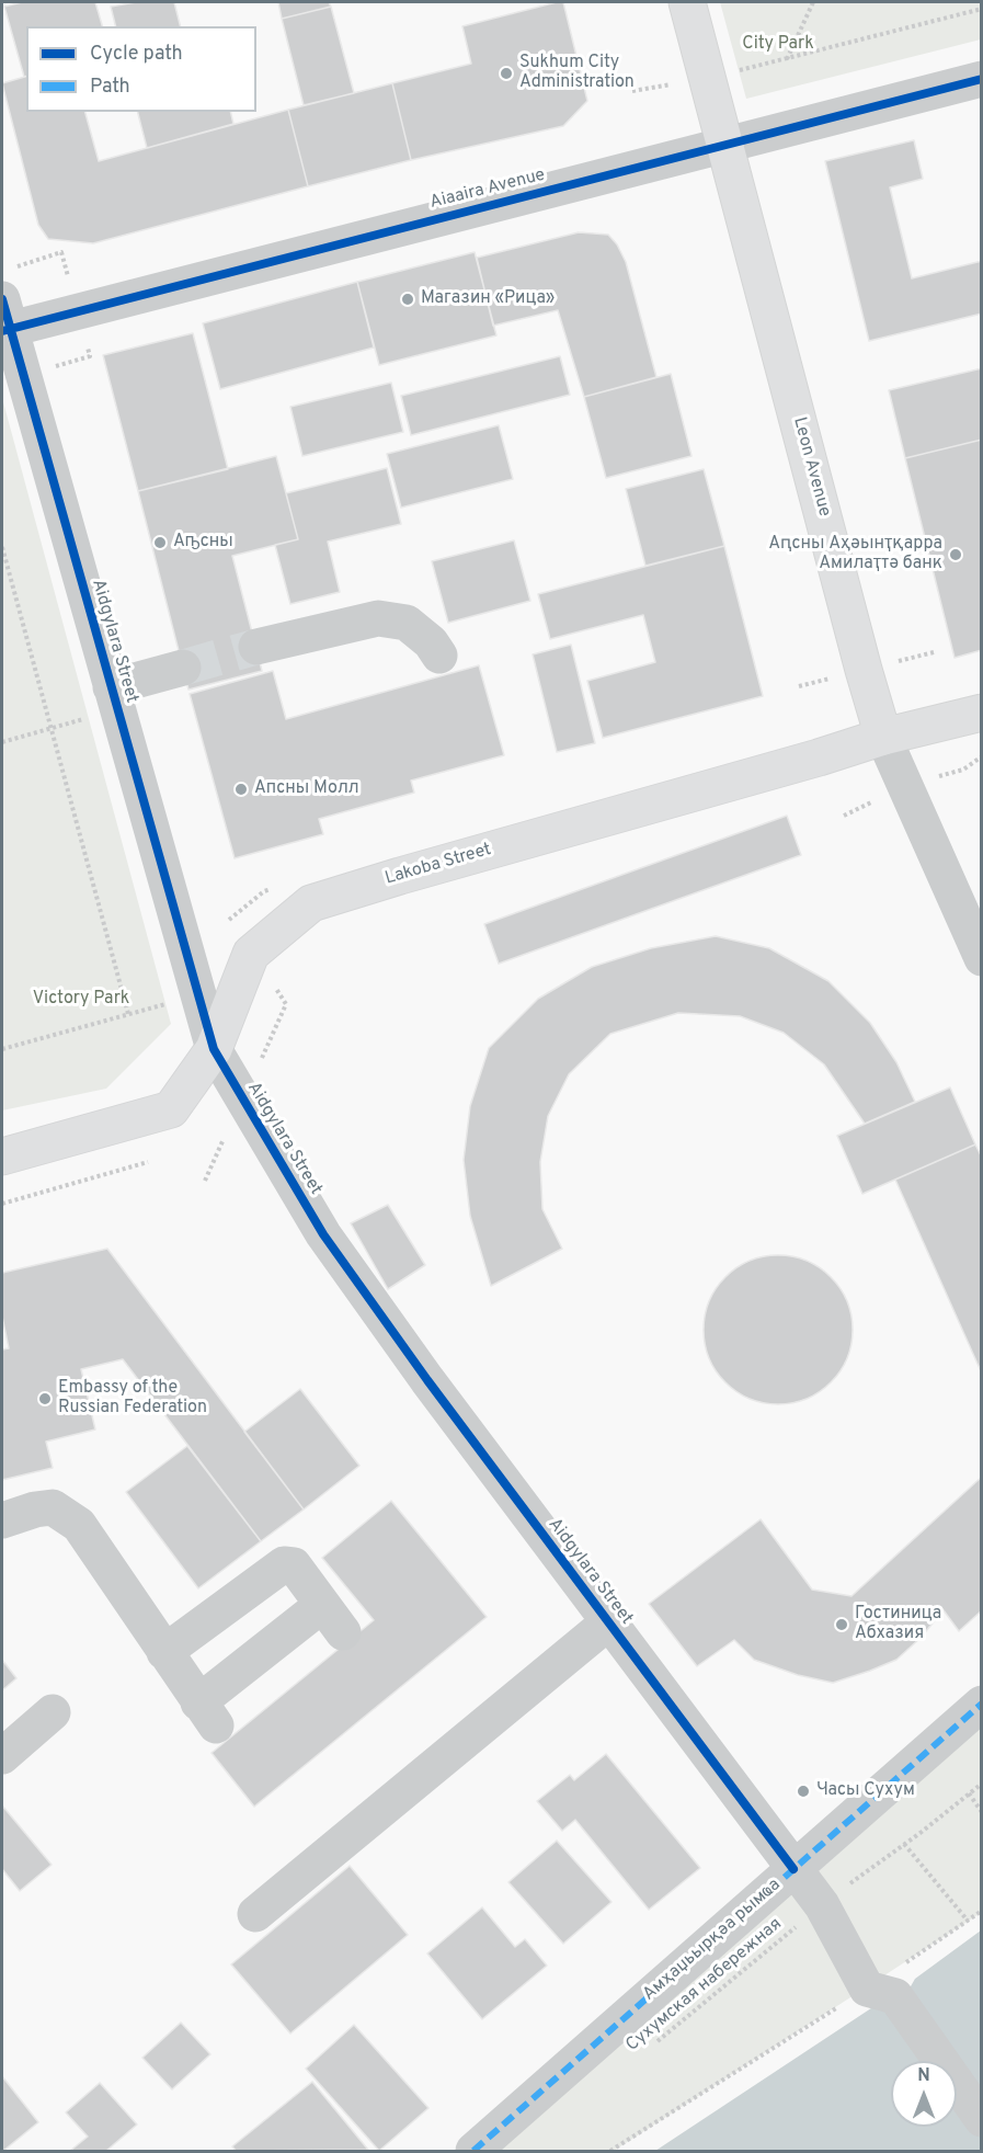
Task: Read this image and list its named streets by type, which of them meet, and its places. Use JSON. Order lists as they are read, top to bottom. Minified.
{"streets":{"main road":["Leon Avenue","Lakoba Street"],"street":["Aiaaira Avenue","Aidgylara Street","Амҳаџьырқәа рымҩа"],"path":["Сухумская набережная"]},"crossings":[["Aiaaira Avenue","Leon Avenue"],["Aiaaira Avenue","Aidgylara Street"],["Leon Avenue","Lakoba Street"],["Aidgylara Street","Lakoba Street"],["Aidgylara Street","Амҳаџьырқәа рымҩа"],["Aidgylara Street","Сухумская набережная"]],"parks":["City Park","Victory Park"],"places":["Sukhum City Administration","Магазин «Рица»","Аҧсны","Аԥсны Аҳәынҭқарра Амилаҭтә банк","Апсны Молл","Embassy of the Russian Federation","Гостиница Абхазия","Часы Сухум"],"legend":["Cycle path","Path"],"north":"top"}
